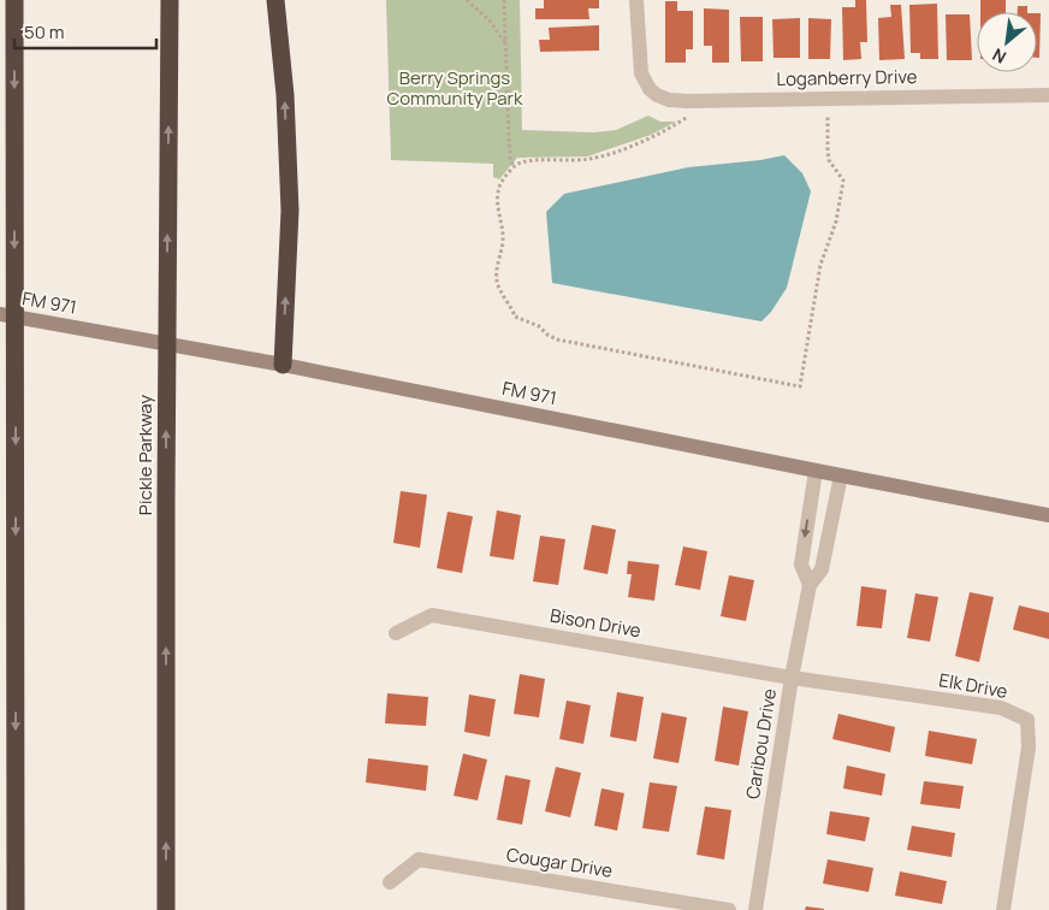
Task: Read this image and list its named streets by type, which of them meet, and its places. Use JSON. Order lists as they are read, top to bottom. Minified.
{"streets":{"highway":["Pickle Parkway"],"main road":["FM 971"],"street":["Loganberry Drive","Bison Drive","Elk Drive","Caribou Drive","Cougar Drive"]},"crossings":[["FM 971","Caribou Drive"],["Bison Drive","Elk Drive"],["Bison Drive","Caribou Drive"],["Elk Drive","Caribou Drive"]],"parks":["Berry Springs Community Park"],"scale_bar":"50 m","north":"bottom left"}
